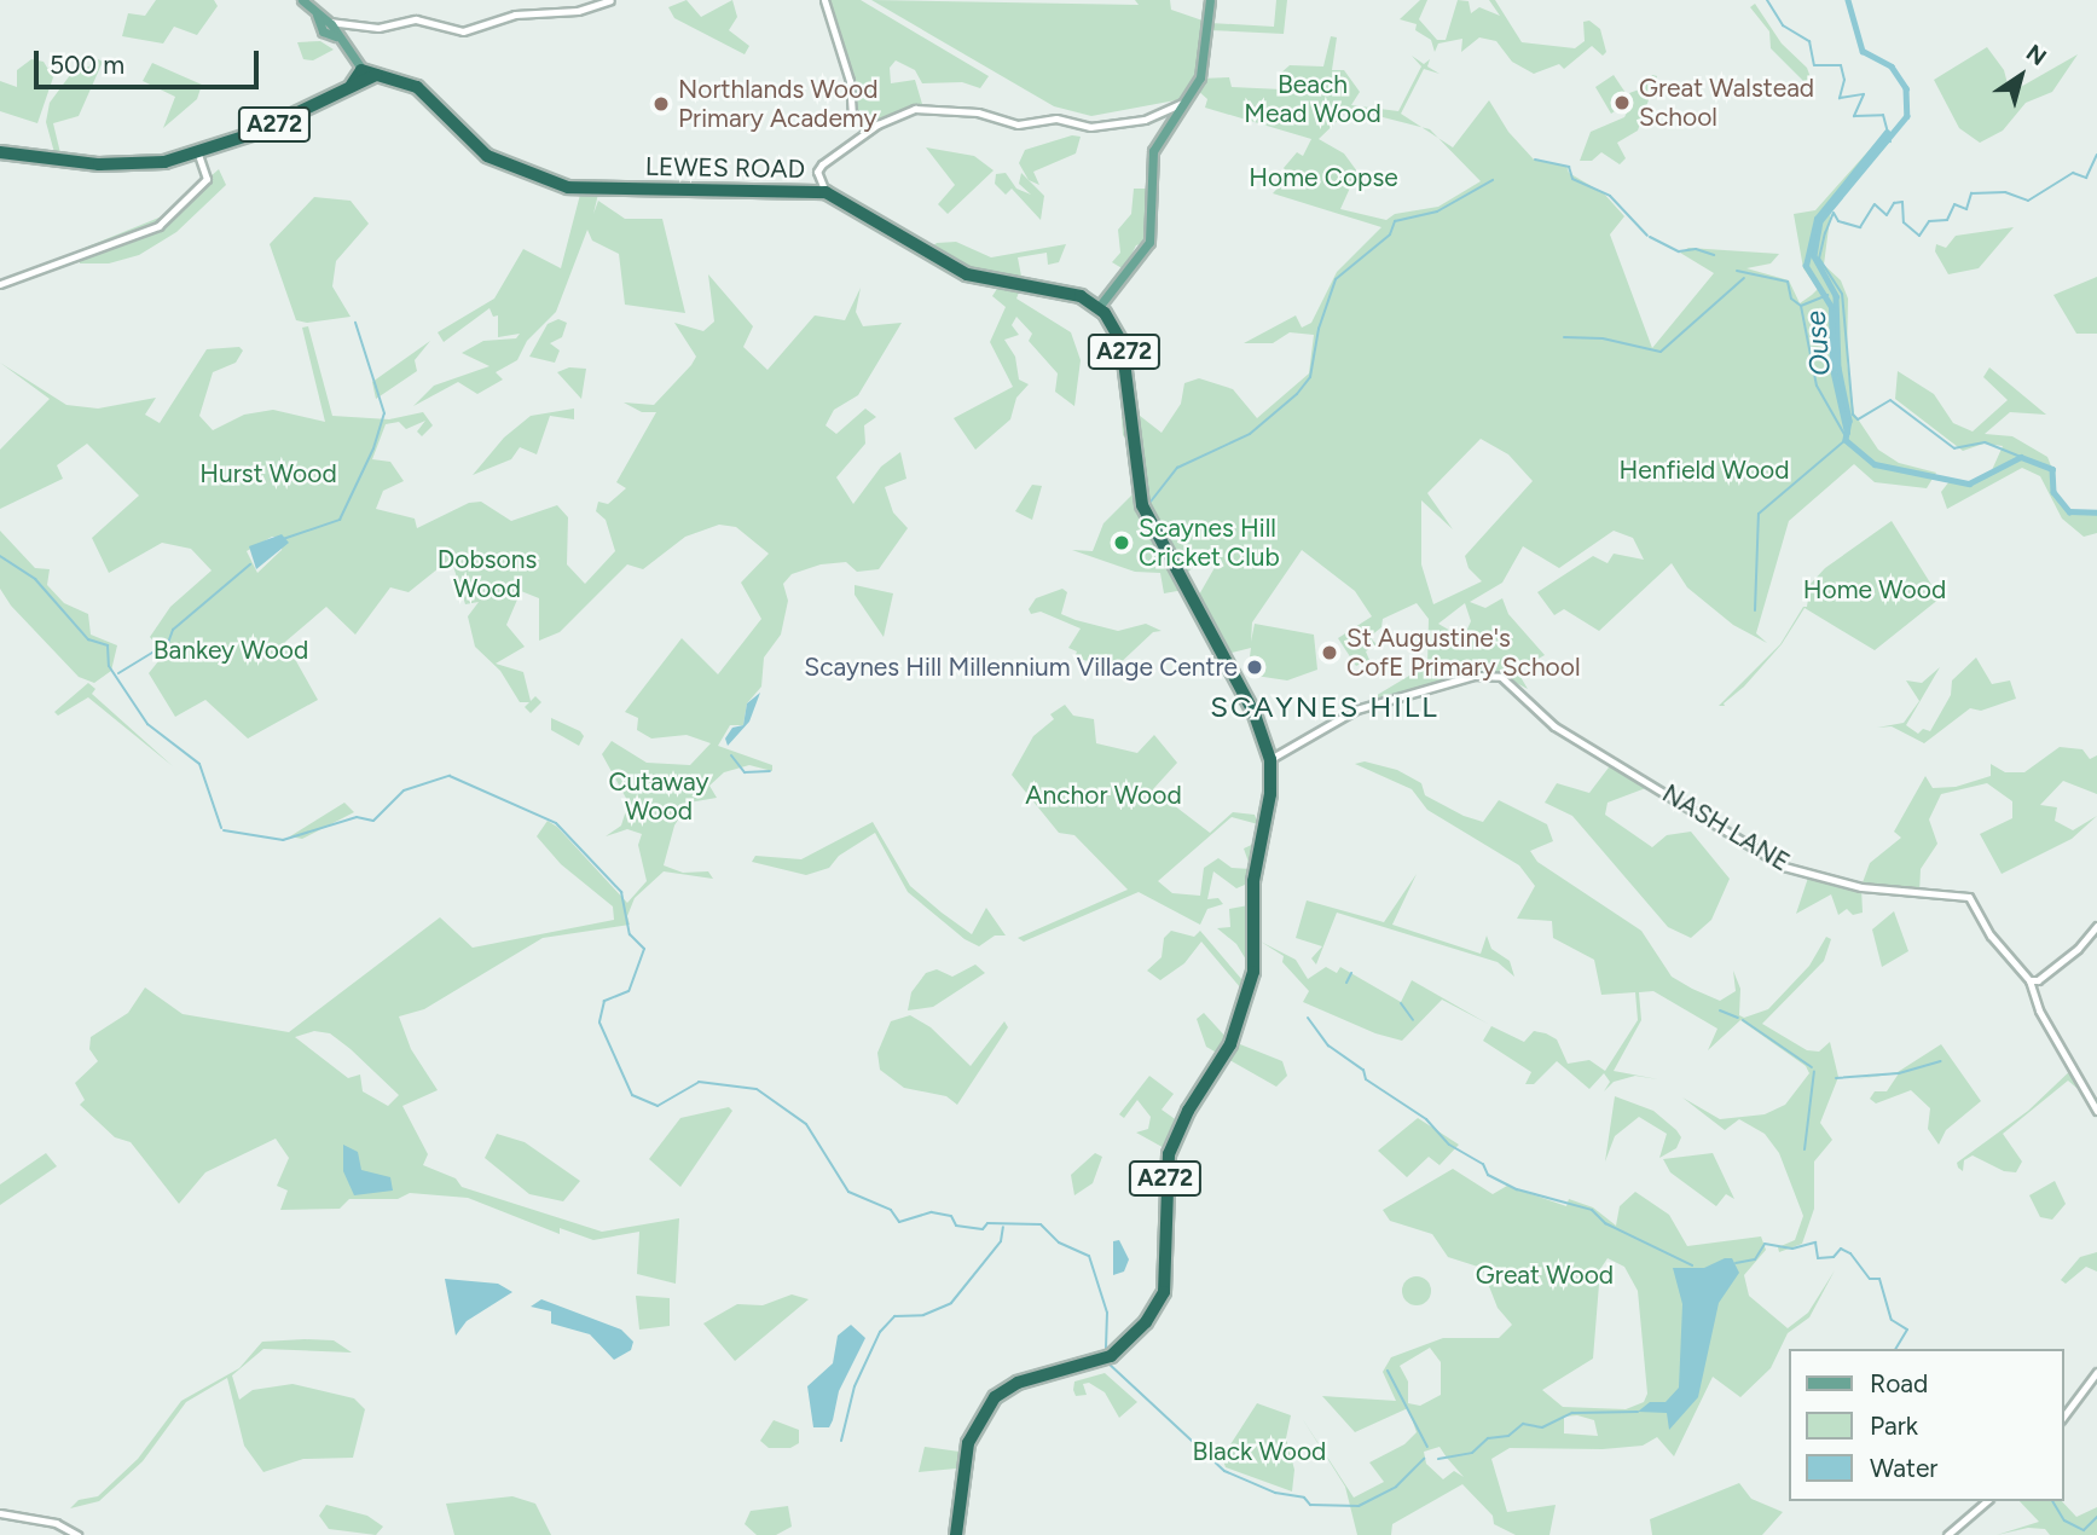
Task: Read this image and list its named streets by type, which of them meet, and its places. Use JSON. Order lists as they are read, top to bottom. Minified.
{"streets":{"highway":["A272","LEWES ROAD"],"street":["NASH LANE"]},"crossings":[["A272","LEWES ROAD"],["A272","NASH LANE"]],"districts":["SCAYNES HILL"],"water":["Ouse"],"parks":["Beach Mead Wood","Home Copse","Henfield Wood","Hurst Wood","Dobsons Wood","Home Wood","Bankey Wood","Cutaway Wood","Anchor Wood","Great Wood","Black Wood"],"places":["Great Walstead School","Northlands Wood Primary Academy","Scaynes Hill Cricket Club","St Augustine's CofE Primary School","Scaynes Hill Millennium Village Centre"],"legend":["Road","Park","Water"],"scale_bar":"500 m","north":"top right"}
